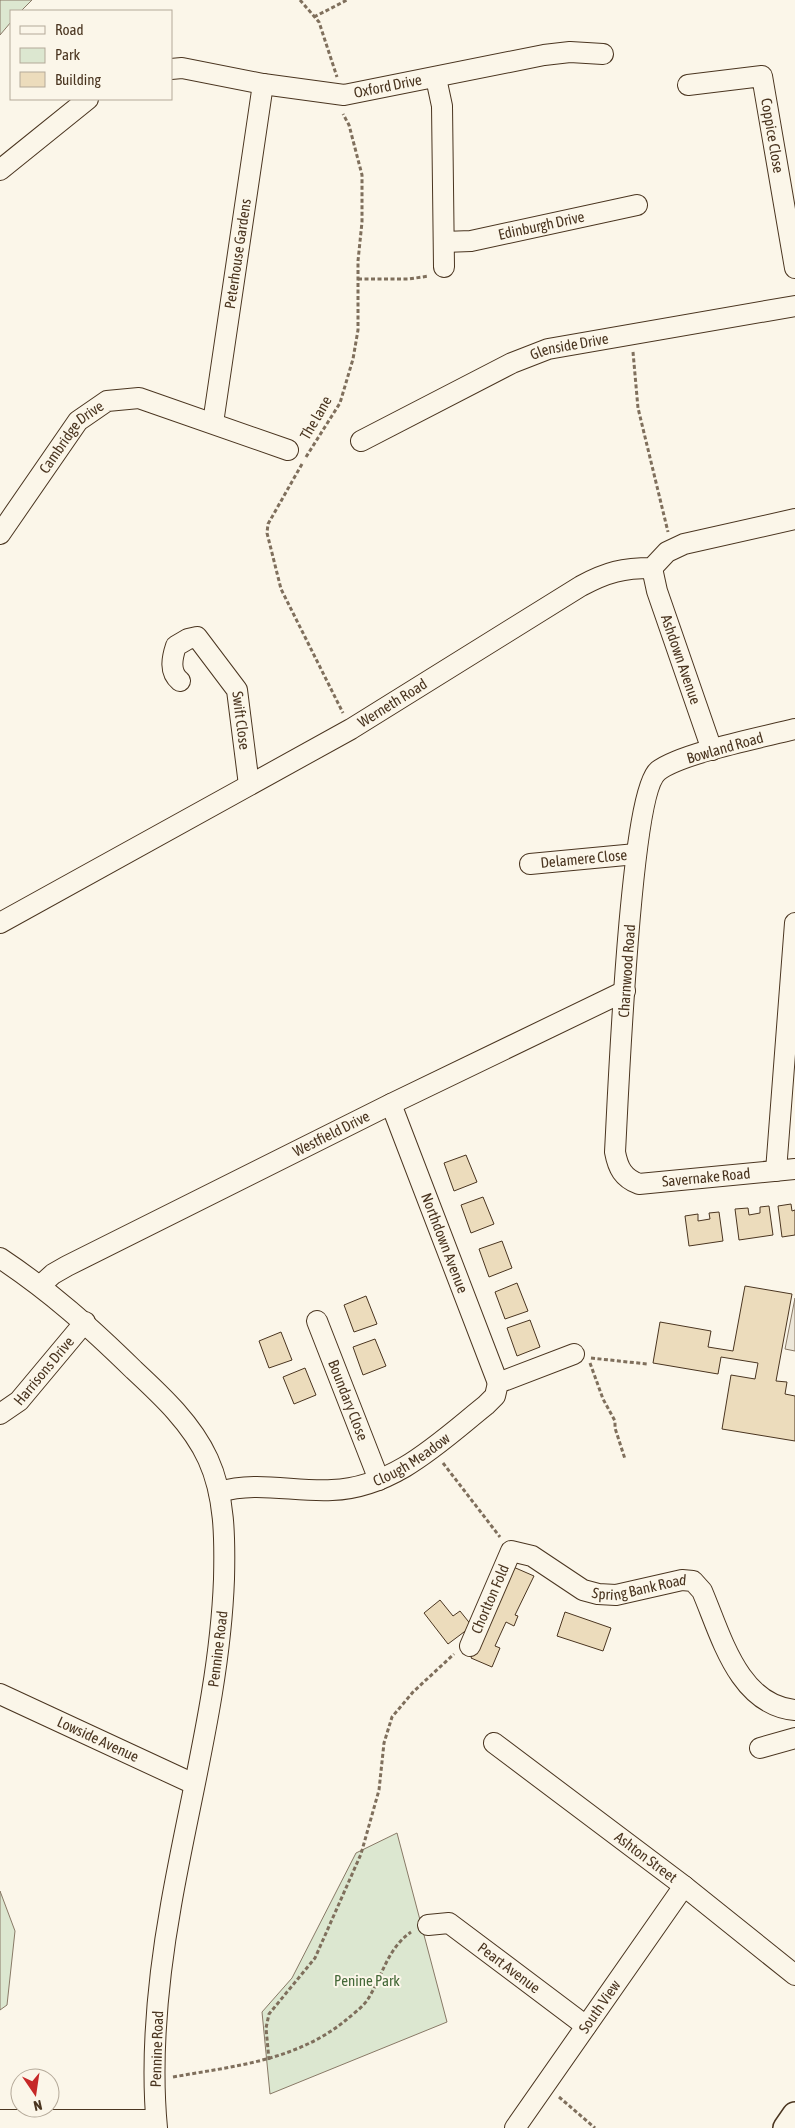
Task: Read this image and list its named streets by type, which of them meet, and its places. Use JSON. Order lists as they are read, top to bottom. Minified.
{"streets":{"street":["Oxford Drive","Coppice Close","Edinburgh Drive","Peterhouse Gardens","Glenside Drive","Cambridge Drive","Ashdown Avenue","Werneth Road","Swift Close","Bowland Road","Delamere Close","Charnwood Road","Westfield Drive","Savernake Road","Northdown Avenue","Harrisons Drive","Boundary Close","Clough Meadow","Spring Bank Road","Chorlton Fold","Pennine Road","Lowside Avenue","Ashton Street","Peart Avenue","South View"],"path":["The lane"]},"crossings":[["Oxford Drive","Peterhouse Gardens"],["Oxford Drive","The lane"],["Peterhouse Gardens","Cambridge Drive"],["The lane","Werneth Road"],["Ashdown Avenue","Werneth Road"],["Ashdown Avenue","Bowland Road"],["Werneth Road","Swift Close"],["Bowland Road","Charnwood Road"],["Delamere Close","Charnwood Road"],["Charnwood Road","Westfield Drive"],["Charnwood Road","Savernake Road"],["Westfield Drive","Northdown Avenue"],["Westfield Drive","Pennine Road"],["Northdown Avenue","Clough Meadow"],["Harrisons Drive","Pennine Road"],["Boundary Close","Clough Meadow"],["Clough Meadow","Pennine Road"],["Spring Bank Road","Chorlton Fold"],["Pennine Road","Lowside Avenue"],["Ashton Street","South View"],["Peart Avenue","South View"]],"parks":["Penine Park"],"legend":["Road","Park","Building"],"north":"bottom"}
